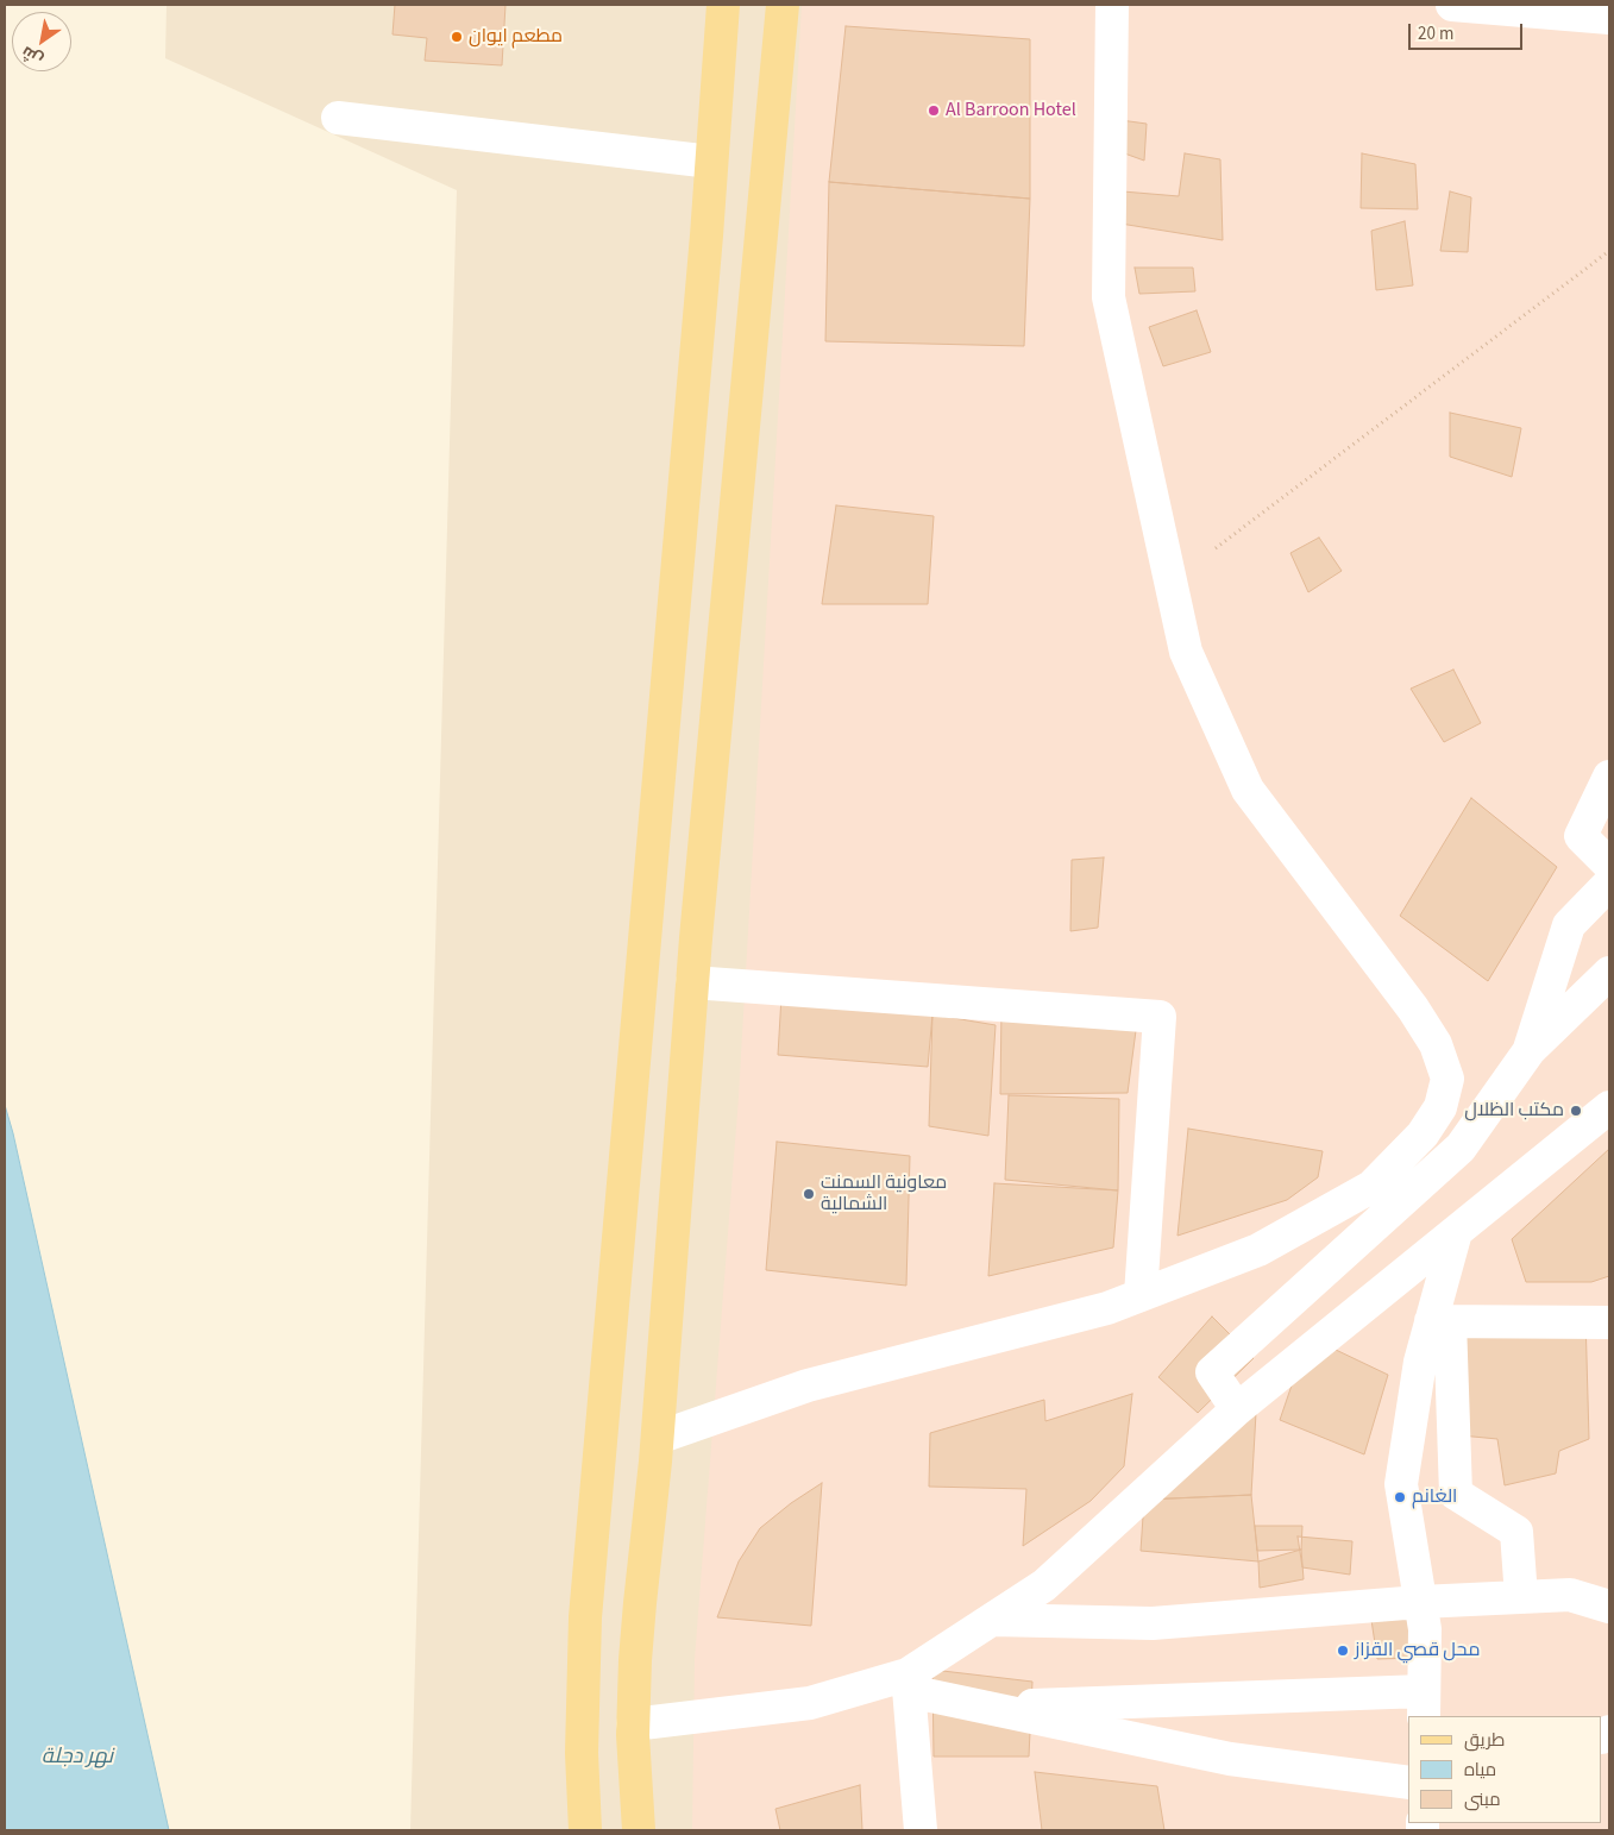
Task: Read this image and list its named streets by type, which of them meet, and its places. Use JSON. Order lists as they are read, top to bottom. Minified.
{"water":["نهر دجلة"],"places":["مطعم ايوان","Al Barroon Hotel","مكتب الظلال","معاونية السمنت الشمالية","الغانم","محل قصي القزاز"],"legend":["طريق","مياه","مبنى"],"scale_bar":"20 m","north":"bottom left"}
